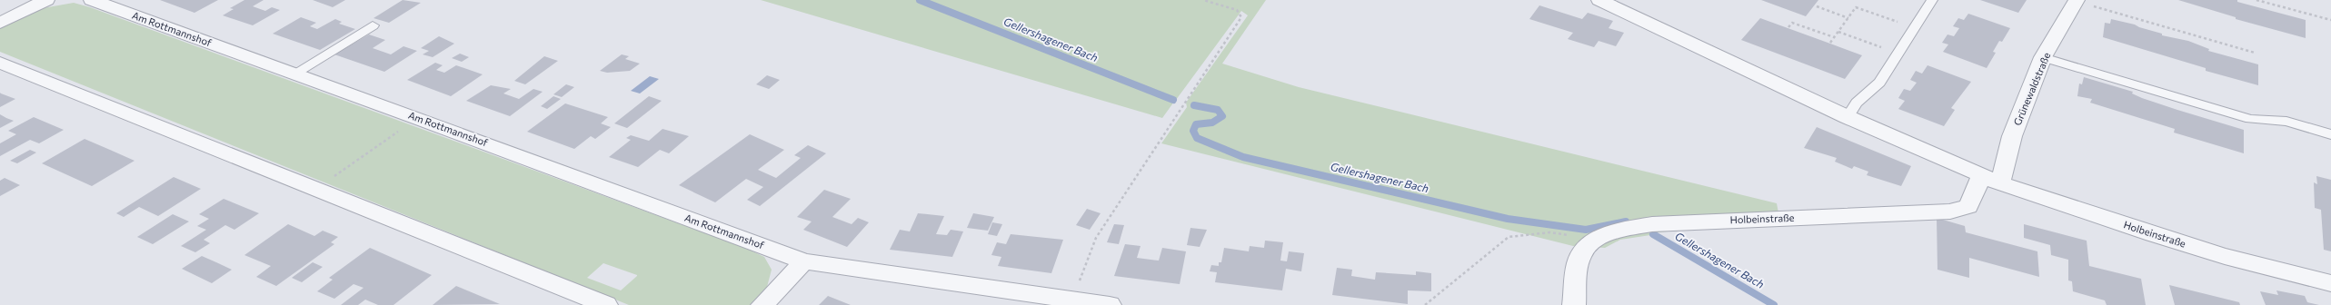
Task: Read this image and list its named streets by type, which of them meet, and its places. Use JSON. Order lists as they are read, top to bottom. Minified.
{"streets":{"street":["Am Rottmannshof","Grünewaldstraße","Holbeinstraße"]},"crossings":[["Grünewaldstraße","Holbeinstraße"]],"water":["Gellershagener Bach"]}
